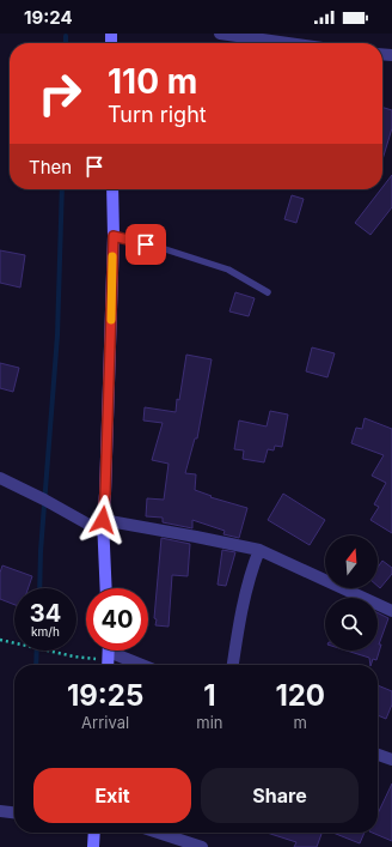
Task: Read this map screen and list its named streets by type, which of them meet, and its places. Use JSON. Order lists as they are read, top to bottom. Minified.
{"north":"top","page":{"status":"19:24","turn":["110 m","Turn right"],"then":"Then","speed":"34 km/h","limit":"40","eta":["19:25","Arrival","1","min","120","m"],"buttons":["Exit","Share"]}}
